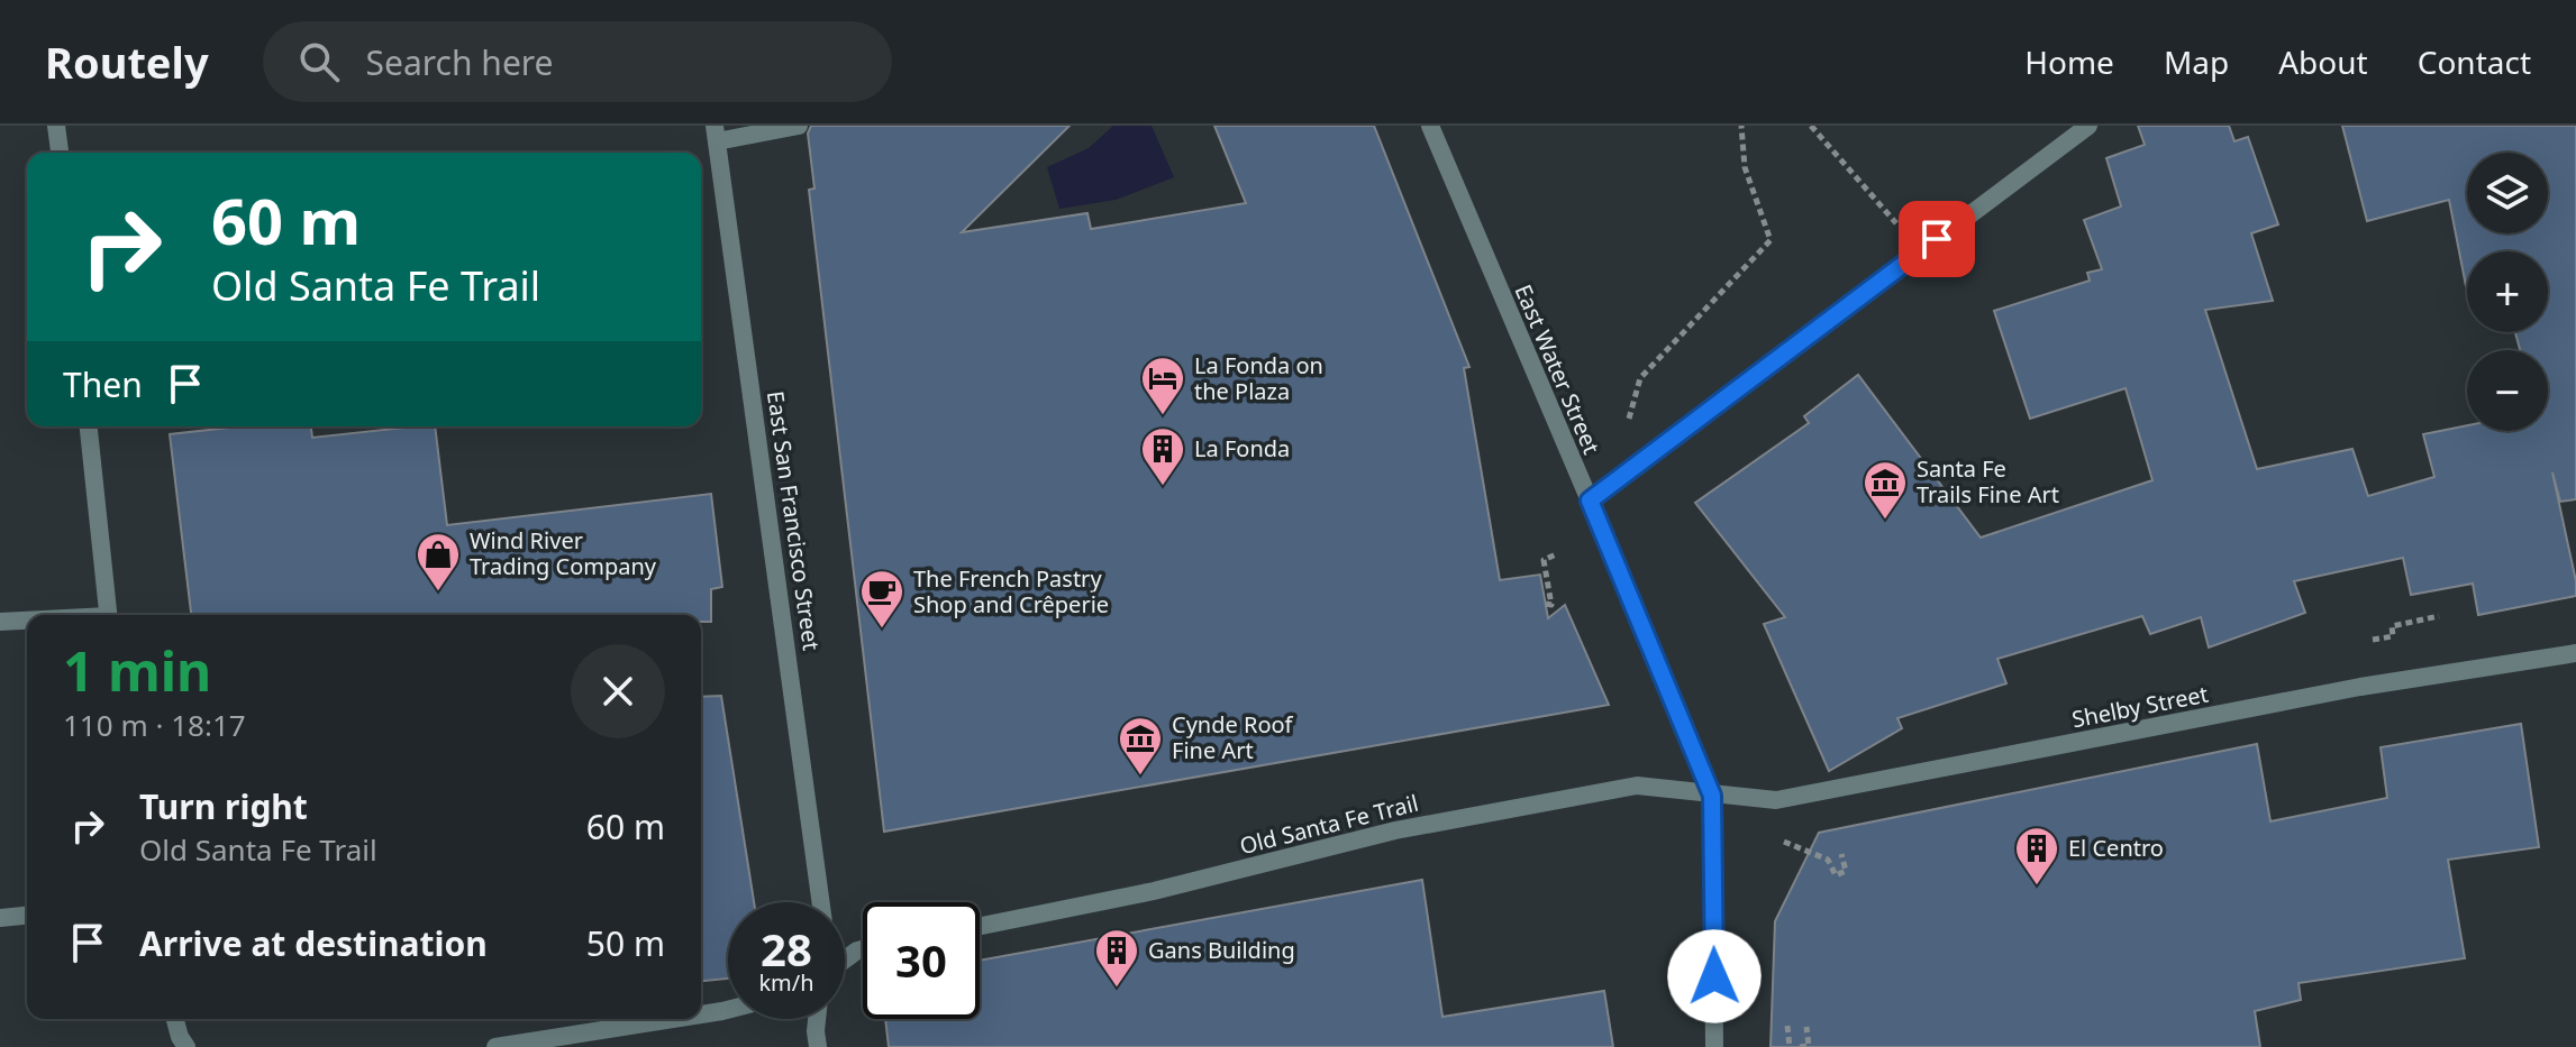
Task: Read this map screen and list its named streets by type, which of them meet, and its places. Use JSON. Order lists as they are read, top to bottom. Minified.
{"streets":{"street":["East Water Street","East San Francisco Street","Shelby Street","Old Santa Fe Trail"]},"crossings":[["East Water Street","Shelby Street"],["East Water Street","Old Santa Fe Trail"],["Shelby Street","Old Santa Fe Trail"]],"places":{"hotel":["La Fonda on the Plaza"],"building":["La Fonda","El Centro","Gans Building"],"museum":["Santa Fe Trails Fine Art","Cynde Roof Fine Art"],"shop":["Wind River Trading Company"],"cafe":["The French Pastry Shop and Crêperie"]},"page":{"header":"Routely","search":"Search here","nav":["Home","Map","About","Contact"],"map_buttons":["+","−"],"turn":["60 m","Old Santa Fe Trail"],"then":"Then","heading":["1 min","110 m · 18:17"],"list":[{"name":"Turn right","note":"Old Santa Fe Trail","value":"60 m"},{"name":"Arrive at destination","value":"50 m"}],"speed":"28 km/h","limit":"30"}}
